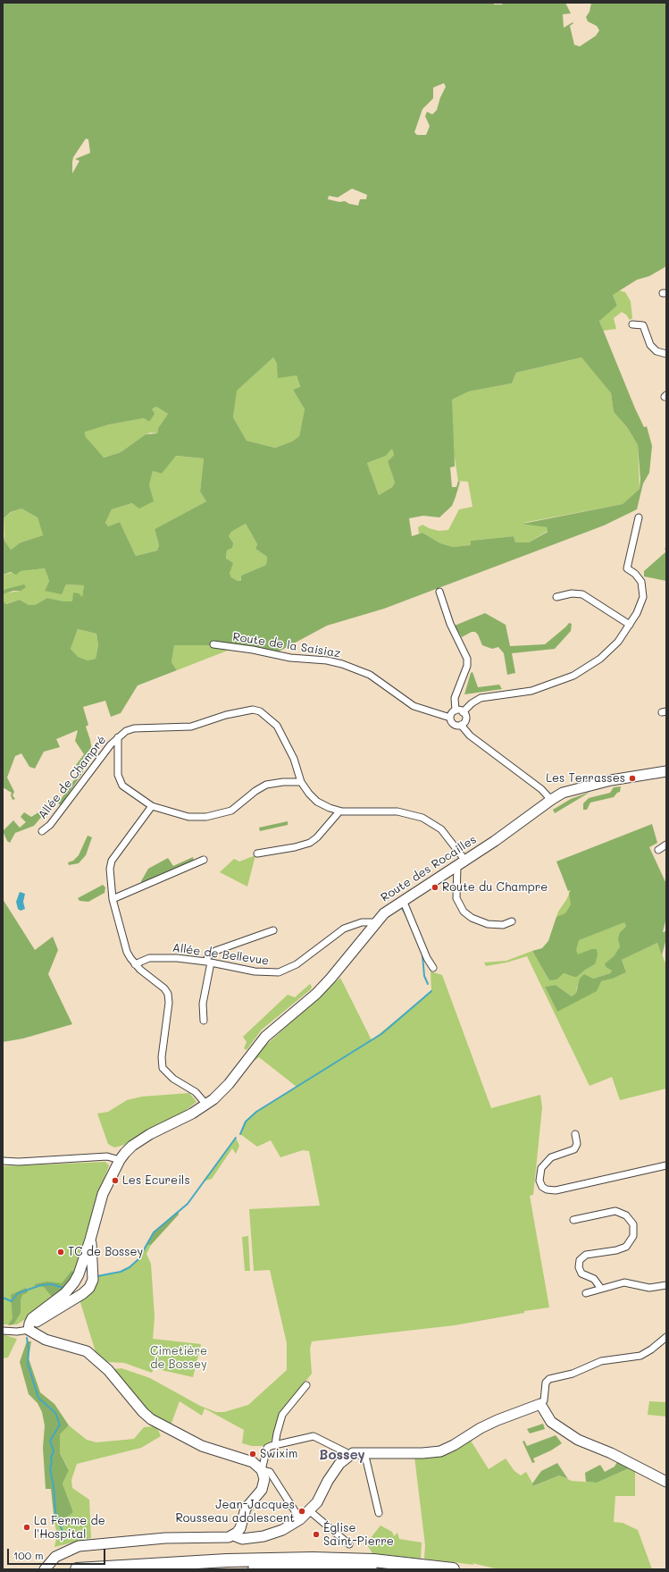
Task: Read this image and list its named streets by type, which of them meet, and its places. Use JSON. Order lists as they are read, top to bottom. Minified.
{"streets":{"street":["Route de la Saisiaz","Allée de Champré","Route des Rocailles","Allée de Bellevue"]},"crossings":[["Route des Rocailles","Allée de Bellevue"]],"districts":["Bossey"],"parks":["Cimetière de Bossey"],"places":["Les Terrasses","Route du Champre","Les Ecureils","TC de Bossey","Swixim","Jean-Jacques Rousseau adolescent","La Ferme de l'Hospital","Église Saint-Pierre"],"scale_bar":"100 m"}
